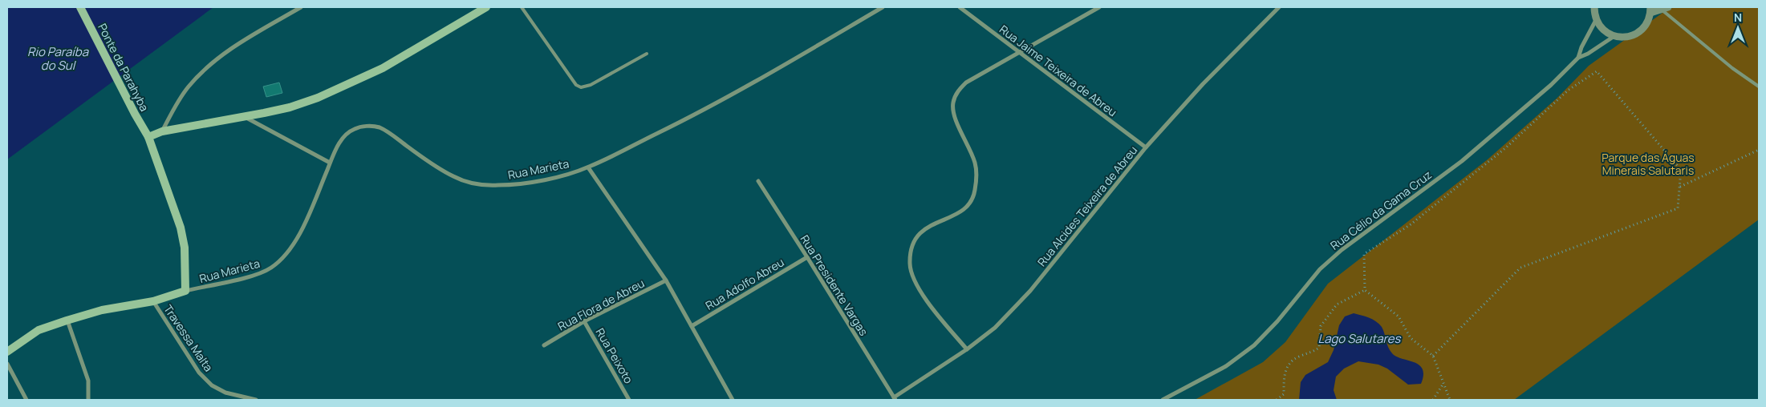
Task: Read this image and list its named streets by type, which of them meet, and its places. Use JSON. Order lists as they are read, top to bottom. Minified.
{"streets":{"main road":["Ponte da Parahyba"],"street":["Rua Jaime Teixeira de Abreu","Rua Marieta","Rua Alcides Teixeira de Abreu","Rua Célio da Gama Cruz","Rua Adolfo Abreu","Rua Presidente Vargas","Rua Flora de Abreu","Travessa Malta","Rua Peixoto"]},"crossings":[["Ponte da Parahyba","Rua Marieta"],["Rua Jaime Teixeira de Abreu","Rua Alcides Teixeira de Abreu"],["Rua Alcides Teixeira de Abreu","Rua Presidente Vargas"],["Rua Adolfo Abreu","Rua Presidente Vargas"],["Rua Flora de Abreu","Rua Peixoto"]],"water":["Rio Paraíba do Sul","Lago Salutares"],"parks":["Parque das Águas Minerais Salutaris"],"north":"top"}
